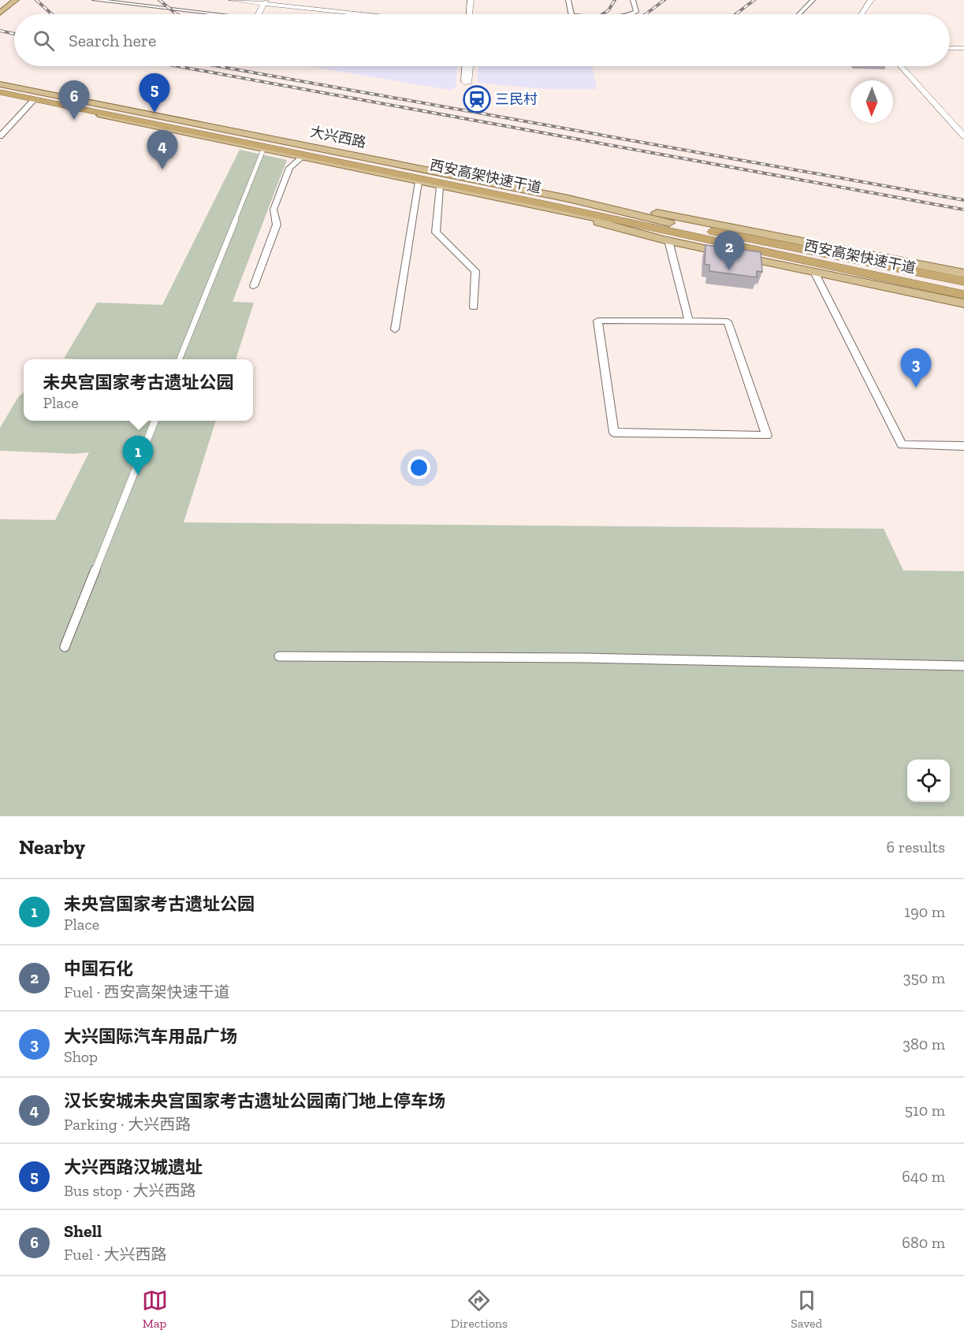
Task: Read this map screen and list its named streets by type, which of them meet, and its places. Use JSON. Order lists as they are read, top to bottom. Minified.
{"streets":{"highway":["西安高架快速干道"],"main road":["大兴西路"]},"crossings":[["大兴西路","西安高架快速干道"]],"places":{"station":["三民村"]},"north":"bottom","page":{"search":"Search here","pins":["5","6","4","2","3","1"],"popup":["未央宫国家考古遗址公园","Place"],"heading":["Nearby","6 results"],"list":[{"mark":"1","name":"未央宫国家考古遗址公园","note":"Place","value":"190 m"},{"mark":"2","name":"中国石化","note":"Fuel · 西安高架快速干道","value":"350 m"},{"mark":"3","name":"大兴国际汽车用品广场","note":"Shop","value":"380 m"},{"mark":"4","name":"汉长安城未央宫国家考古遗址公园南门地上停车场","note":"Parking · 大兴西路","value":"510 m"},{"mark":"5","name":"大兴西路汉城遗址","note":"Bus stop · 大兴西路","value":"640 m"},{"mark":"6","name":"Shell","note":"Fuel · 大兴西路","value":"680 m"}],"nav":["Map","Directions","Saved"]}}
